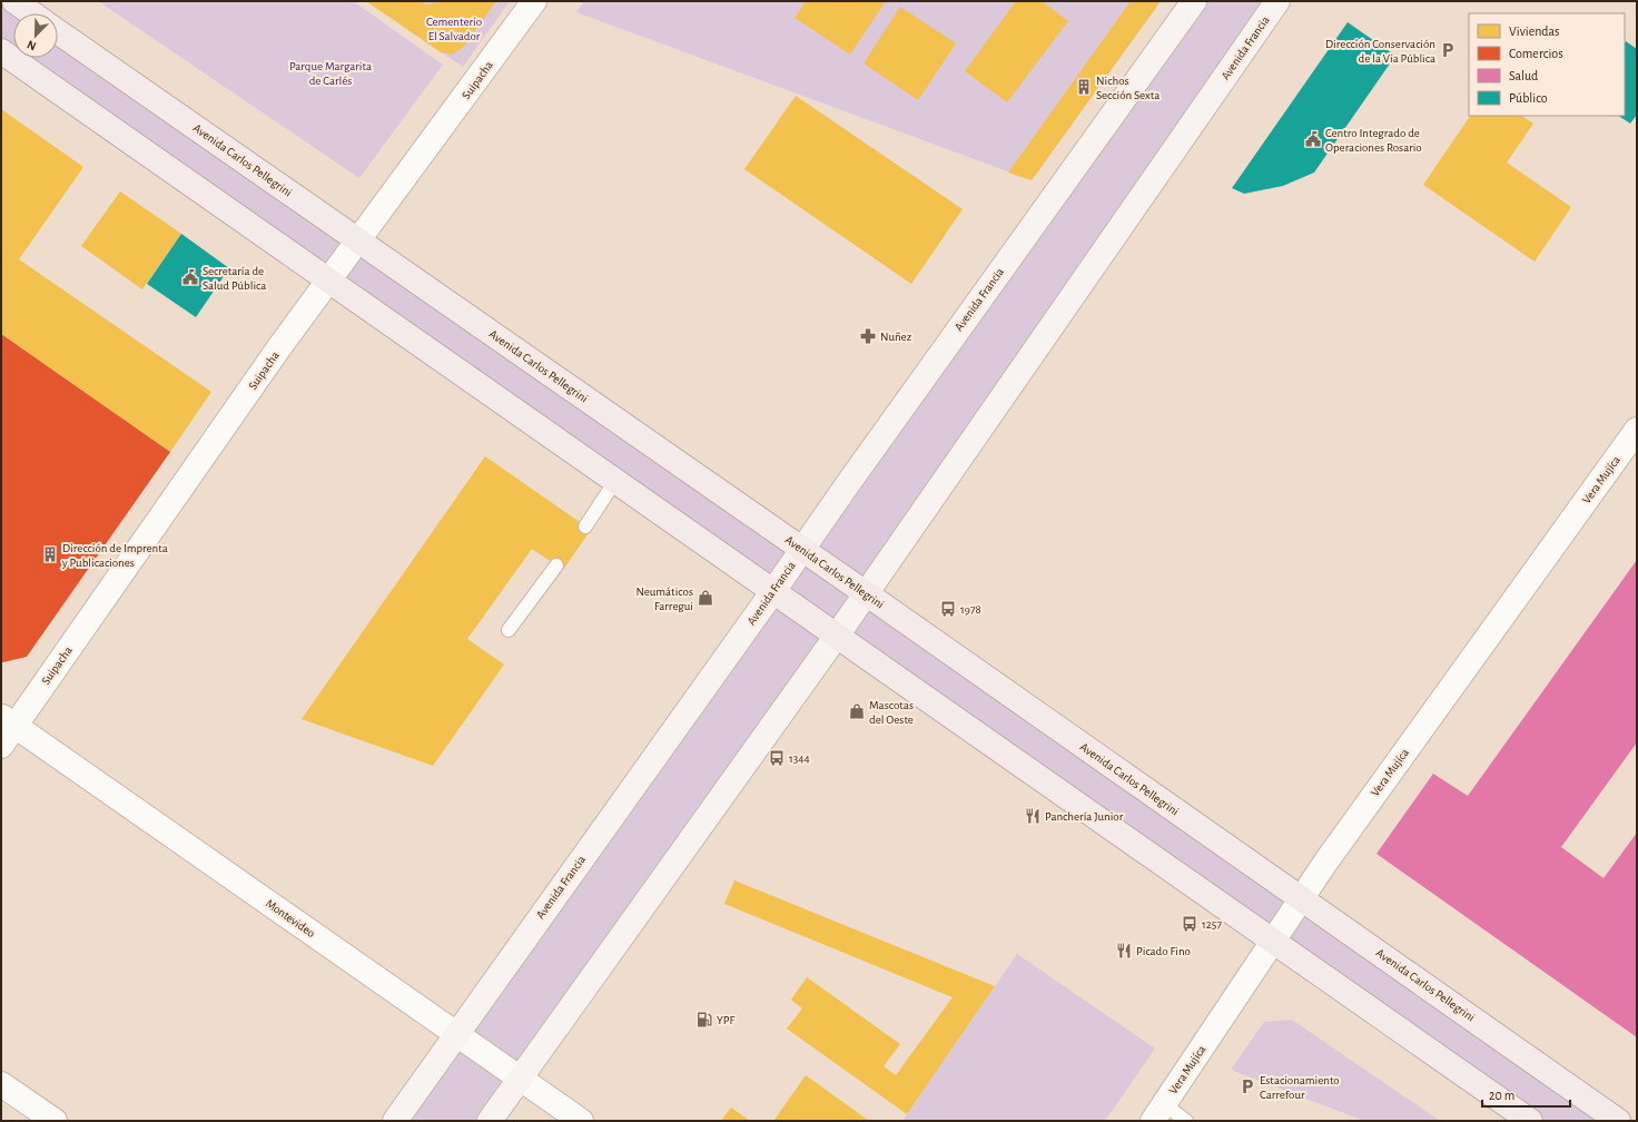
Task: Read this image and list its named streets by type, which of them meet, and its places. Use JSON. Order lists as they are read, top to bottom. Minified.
{"streets":{"main road":["Avenida Francia","Avenida Carlos Pellegrini"],"street":["Suipacha","Vera Mujíca","Montevideo"]},"crossings":[["Avenida Francia","Avenida Carlos Pellegrini"],["Avenida Francia","Montevideo"],["Suipacha","Avenida Carlos Pellegrini"],["Suipacha","Montevideo"],["Avenida Carlos Pellegrini","Vera Mujíca"]],"parks":["Cementerio El Salvador","Parque Margarita de Carlés"],"places":{"parking":["Dirección Conservación de la Via Pública","Estacionamiento Carrefour"],"building":["Nichos Sección Sexta","Dirección de Imprenta y Publicaciones"],"public building":["Centro Integrado de Operaciones Rosario","Secretaría de Salud Pública"],"pharmacy":["Nuñez"],"shop":["Neumáticos Farregui","Mascotas del Oeste"],"bus stop":["1978","1344","1257"],"restaurant":["Panchería Junior","Picado Fino"],"fuel station":["YPF"]},"legend":["Viviendas","Comercios","Salud","Público"],"scale_bar":"20 m","north":"bottom left"}
